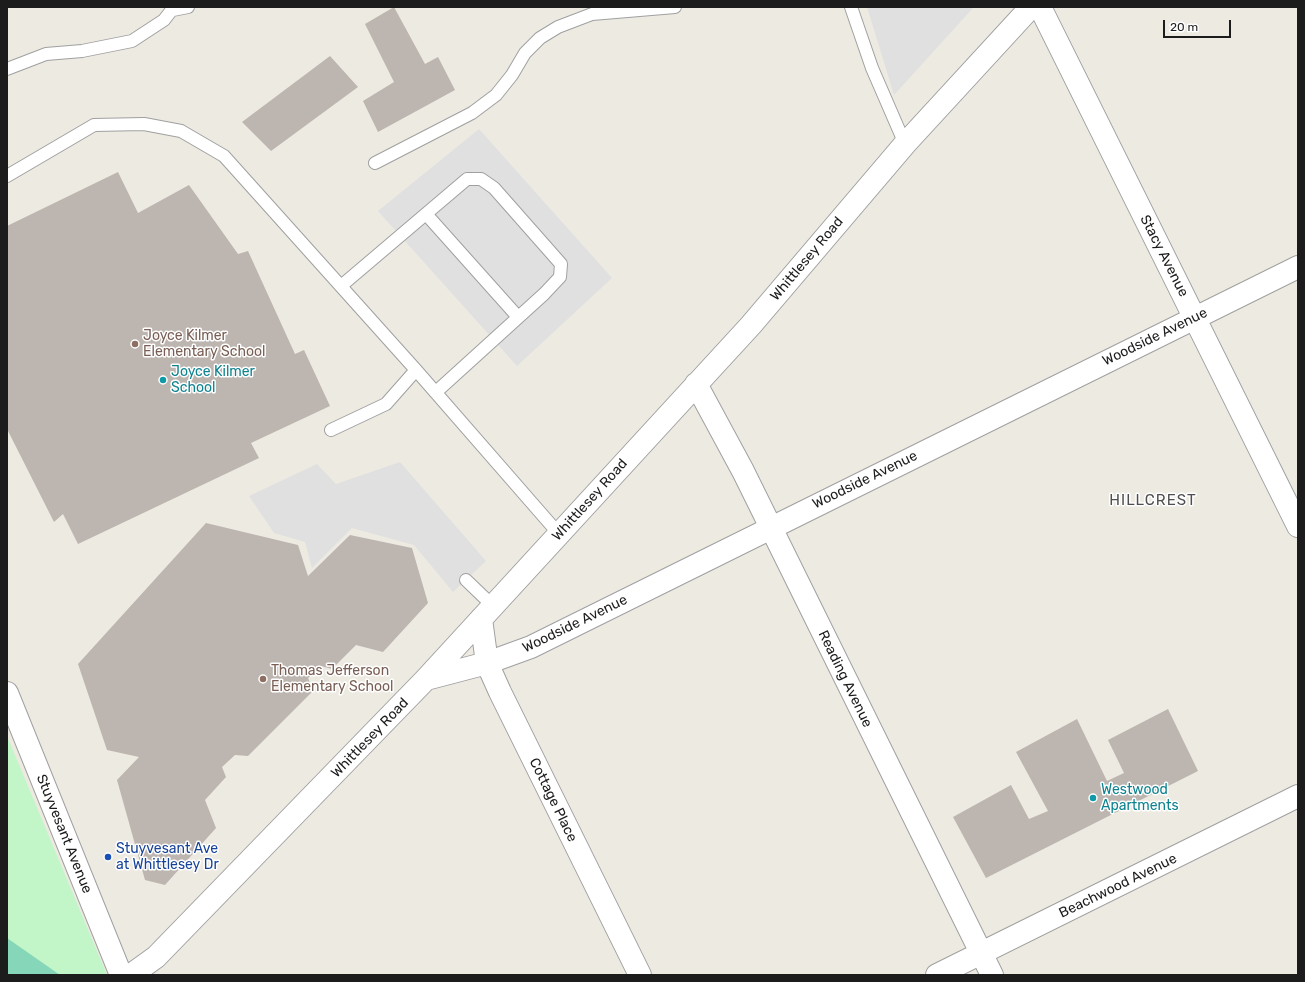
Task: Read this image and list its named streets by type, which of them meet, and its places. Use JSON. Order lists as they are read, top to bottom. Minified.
{"streets":{"street":["Stacy Avenue","Whittlesey Road","Woodside Avenue","Reading Avenue","Cottage Place","Stuyvesant Avenue","Beachwood Avenue"]},"crossings":[["Stacy Avenue","Woodside Avenue"],["Whittlesey Road","Woodside Avenue"],["Whittlesey Road","Reading Avenue"],["Whittlesey Road","Cottage Place"],["Woodside Avenue","Reading Avenue"],["Woodside Avenue","Cottage Place"],["Reading Avenue","Beachwood Avenue"]],"districts":["HILLCREST"],"places":["Joyce Kilmer Elementary School","Joyce Kilmer School","Thomas Jefferson Elementary School","Westwood Apartments","Stuyvesant Ave at Whittlesey Dr"],"scale_bar":"20 m"}
